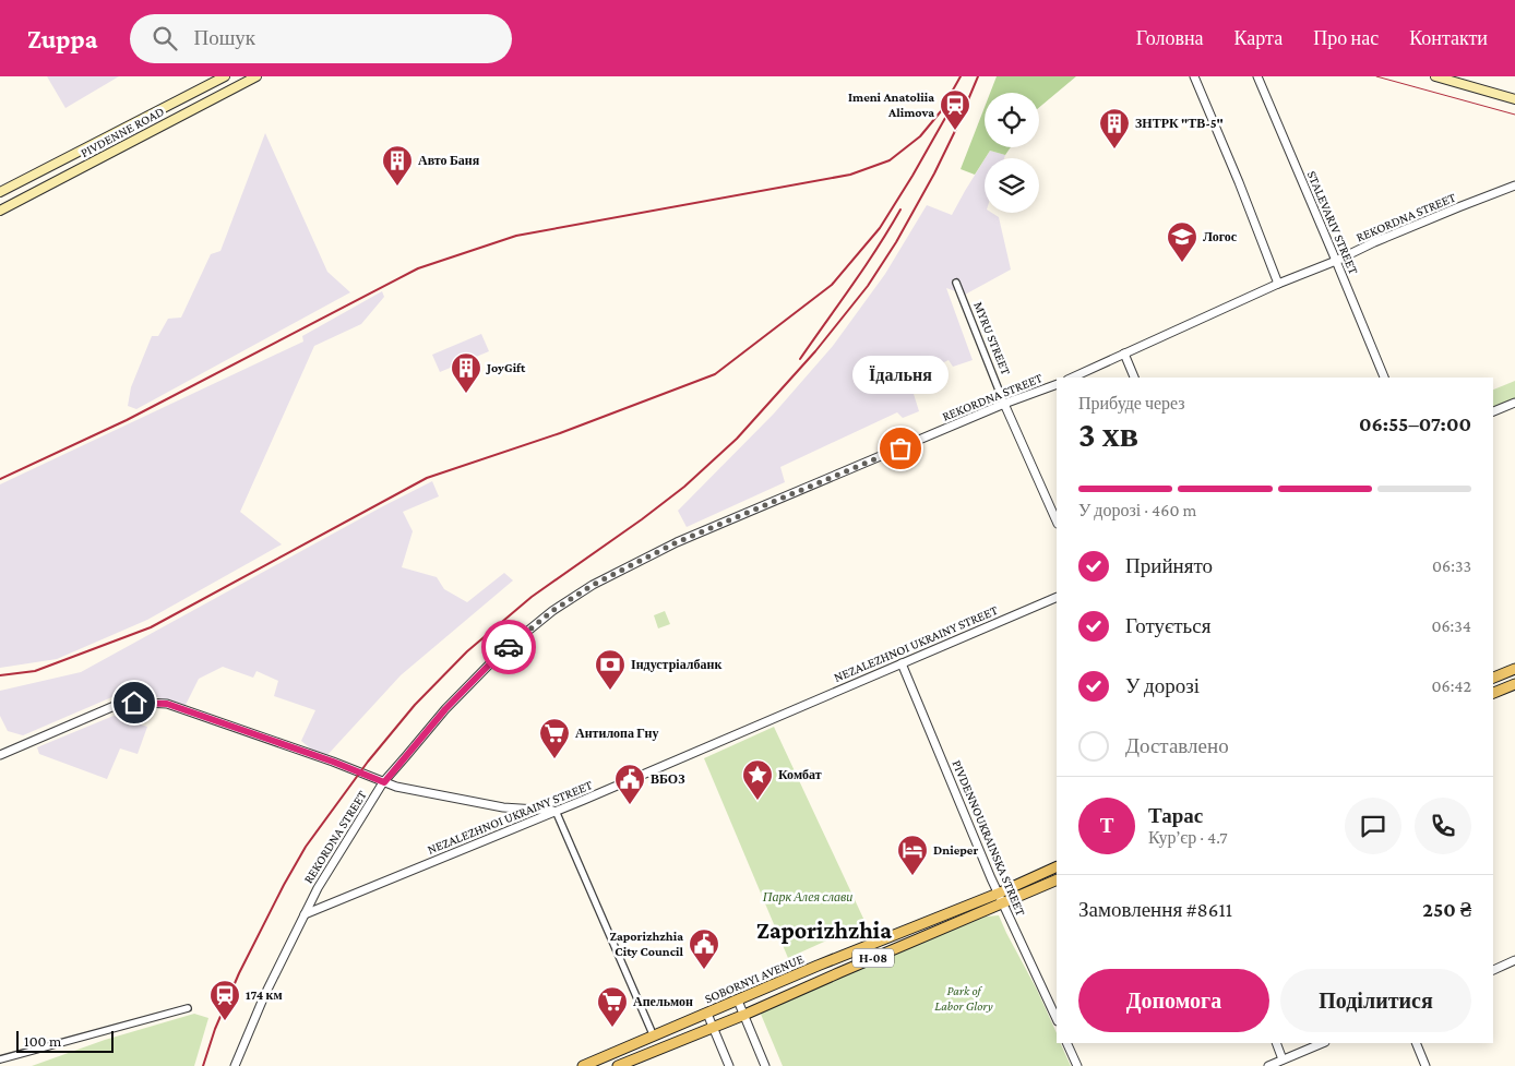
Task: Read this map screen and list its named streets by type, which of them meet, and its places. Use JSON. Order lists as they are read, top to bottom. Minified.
{"streets":{"main road":["PIVDENNE ROAD","Н-08","SOBORNYI AVENUE"],"street":["REKORDNA STREET","STALEVARIV STREET","MYRU STREET","NEZALEZHNOI UKRAINY STREET","PIVDENNOUKRAINSKA STREET"]},"crossings":[["REKORDNA STREET","STALEVARIV STREET"],["REKORDNA STREET","MYRU STREET"],["REKORDNA STREET","NEZALEZHNOI UKRAINY STREET"],["NEZALEZHNOI UKRAINY STREET","PIVDENNOUKRAINSKA STREET"],["PIVDENNOUKRAINSKA STREET","SOBORNYI AVENUE"]],"districts":["Zaporizhzhia"],"parks":["Парк Алея слави","Park of Labor Glory"],"places":{"station":["Imeni Anatoliia Alimova","174 км"],"building":["ЗНТРК \"ТВ-5\"","Авто Баня","JoyGift"],"school or university":["Логос"],"other":["Їдальня"],"bank":["Індустріалбанк"],"supermarket":["Антилопа Гну","Апельмон"],"place":["Комбат"],"public building":["ВБОЗ","Zaporizhzhia City Council"],"hotel":["Dnieper"]},"scale_bar":"100 m","page":{"header":"Zuppa","search":"Пошук","nav":["Головна","Карта","Про нас","Контакти"],"bubble":"Їдальня","heading":["3 хв","Прибуде через","06:55–07:00"],"panel":["Тарас","Кур’єр · 4.7","Замовлення #8611","250 ₴"],"bar":"У дорозі · 460 m","list":[["Прийнято","06:33"],["Готується","06:34"],["У дорозі","06:42"],"Доставлено"],"round":"Т","buttons":["Допомога","Поділитися"],"scale":"100 m"}}
